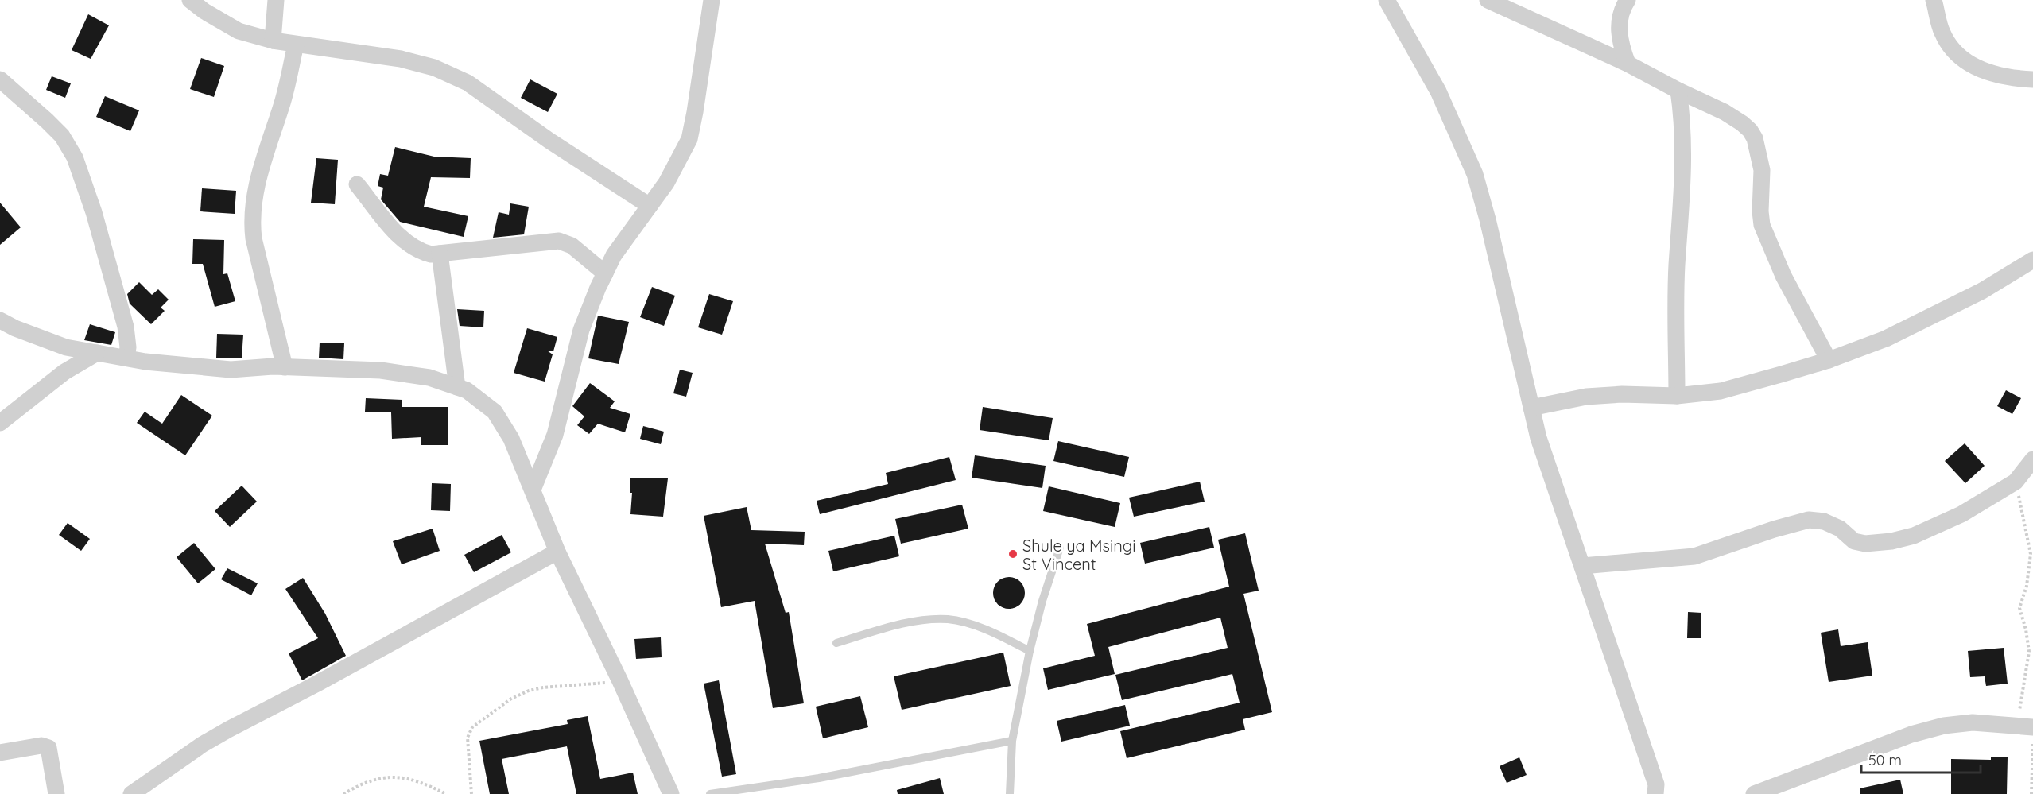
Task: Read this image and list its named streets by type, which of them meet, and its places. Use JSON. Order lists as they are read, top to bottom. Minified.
{"places":["Shule ya Msingi St Vincent"],"scale_bar":"50 m"}
